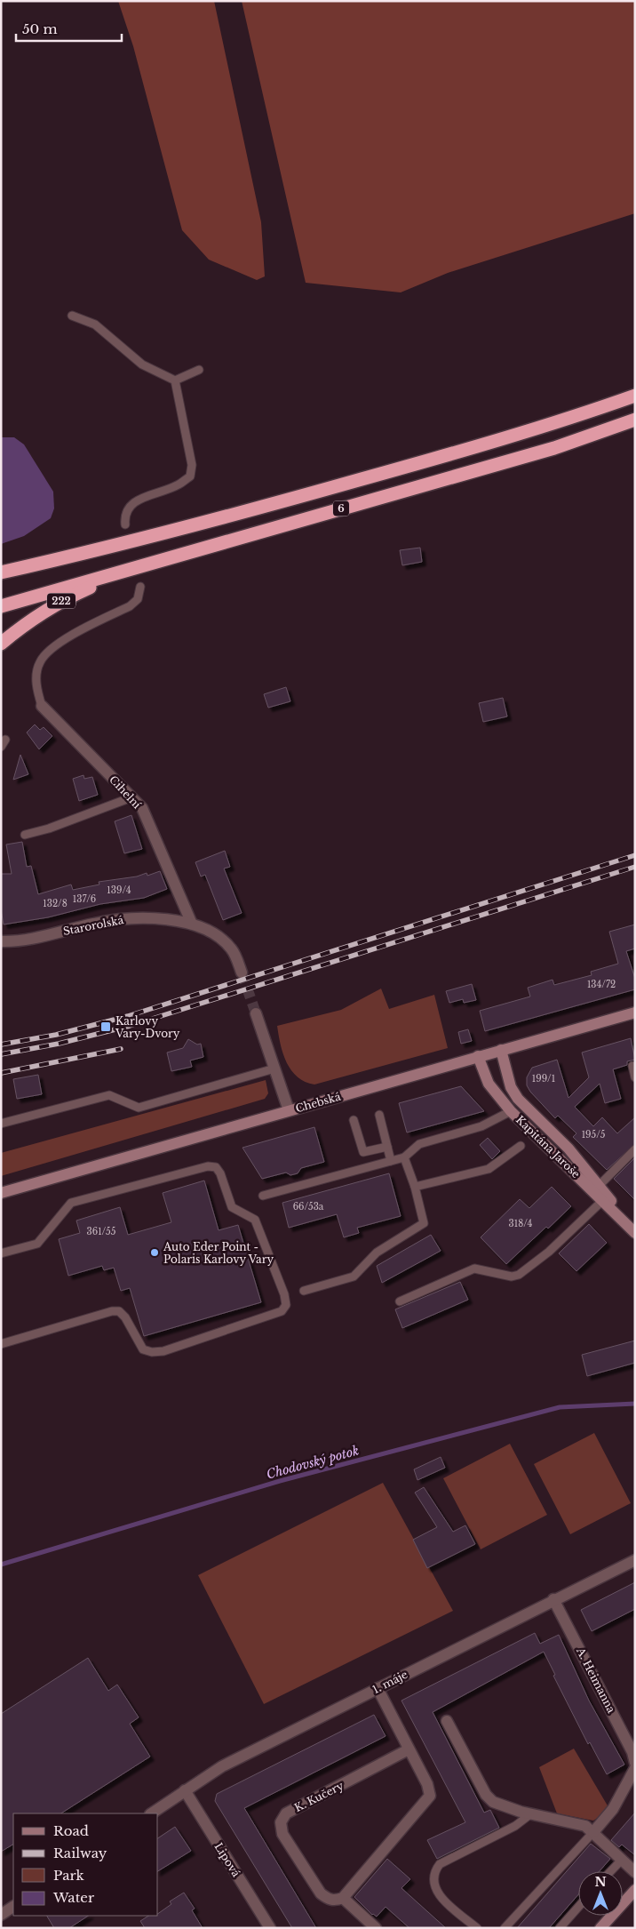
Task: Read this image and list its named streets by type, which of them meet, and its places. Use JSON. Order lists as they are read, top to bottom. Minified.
{"streets":{"highway":["6","222"],"street":["Cihelní","Starorolská","Chebská","Kapitána Jaroše","A. Heimanna","1. máje","K. Kučery","Lipová"]},"crossings":[["6","222"],["Cihelní","Starorolská"],["Chebská","Kapitána Jaroše"],["A. Heimanna","1. máje"],["1. máje","Lipová"]],"water":["Chodovský potok"],"places":{"transit":["Karlovy Vary-Dvory"],"other":["Auto Eder Point - Polaris Karlovy Vary"]},"house_numbers":["139/4","137/6","132/8","134/72","199/1","195/5","66/53a","318/4","361/55"],"legend":["Road","Railway","Park","Water"],"scale_bar":"50 m","north":"top"}
